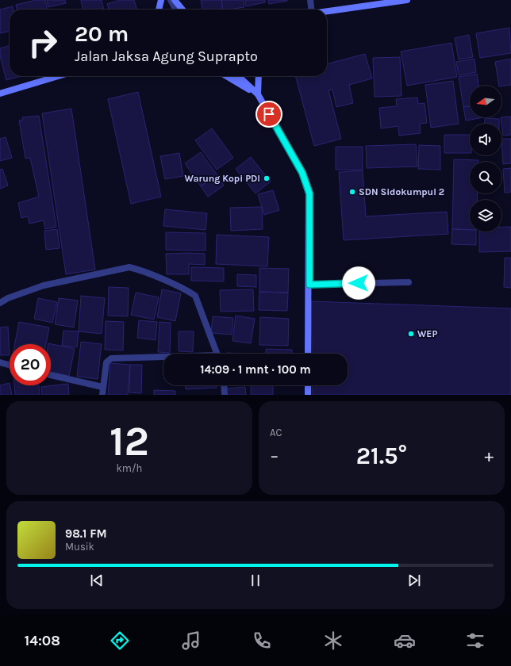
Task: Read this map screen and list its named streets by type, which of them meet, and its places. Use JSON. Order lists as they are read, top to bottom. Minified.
{"places":["Warung Kopi PDI","SDN Sidokumpul 2","WEP"],"north":"left","page":{"turn":["20 m","Jalan Jaksa Agung Suprapto"],"limit":"20","trip":"14:09 · 1 mnt · 100 m","tile":[["12","km/h"],"AC"],"heat":["−","21.5°","+"],"song":["98.1 FM","Musik"],"tabs":"14:08"}}
